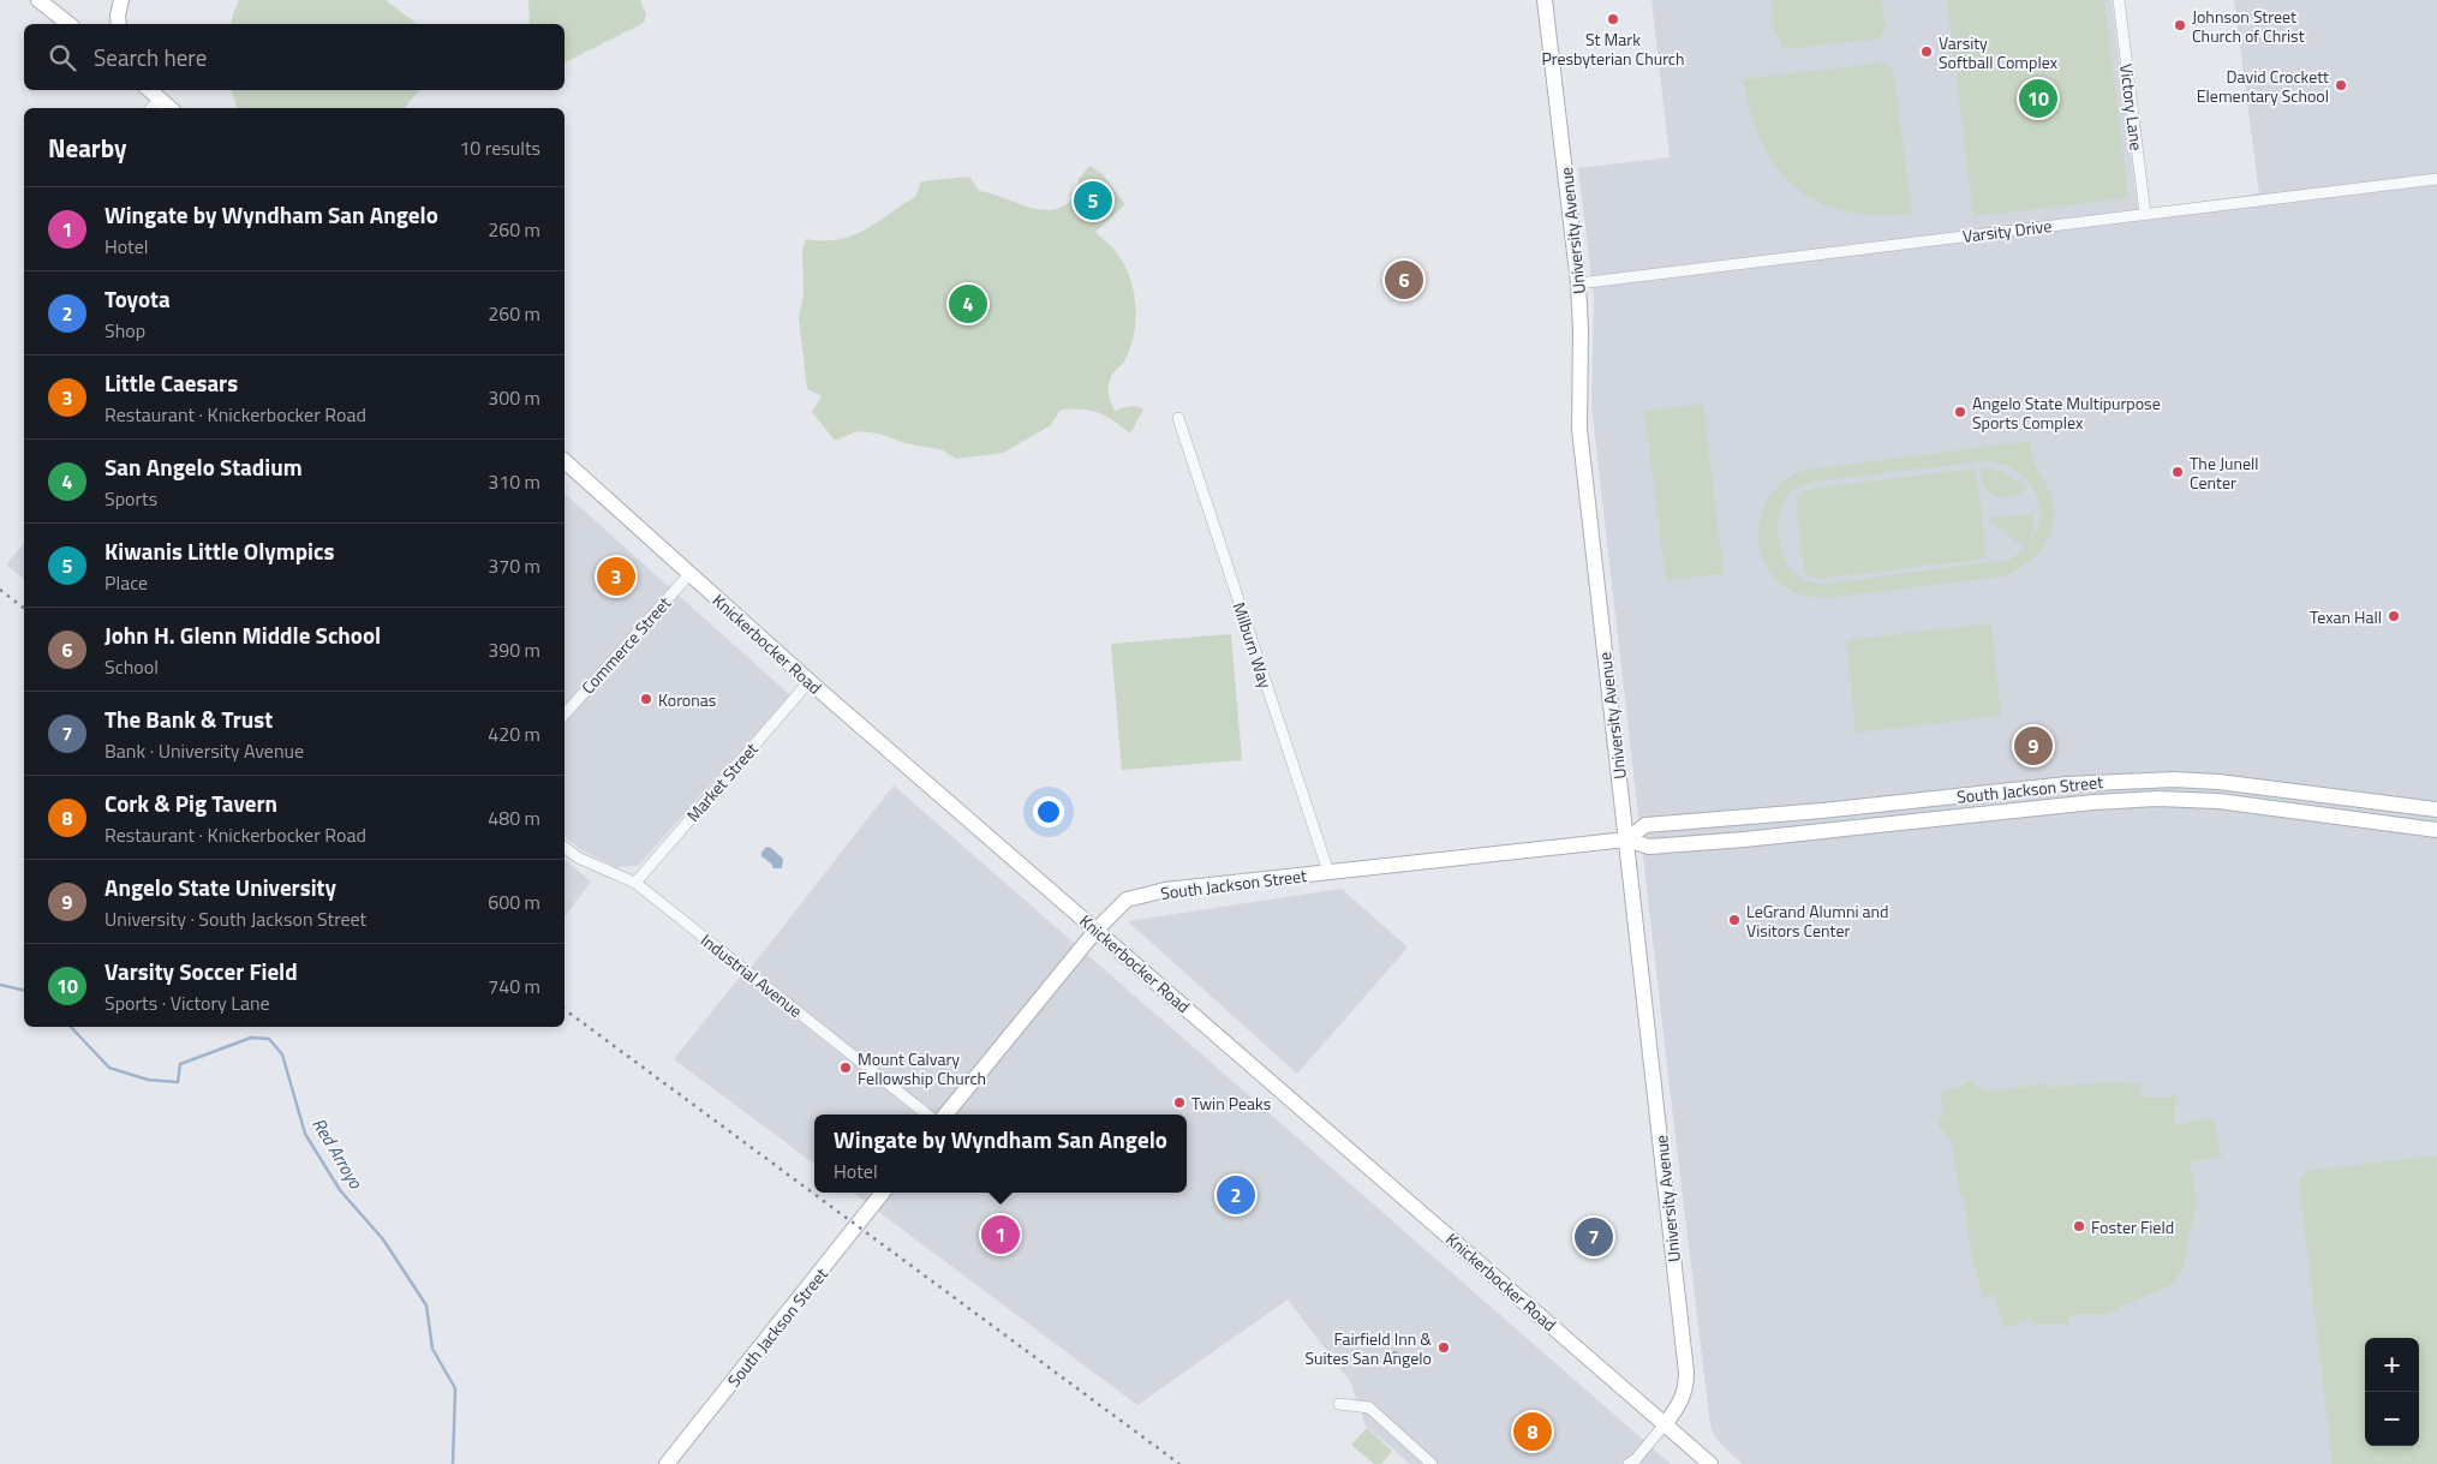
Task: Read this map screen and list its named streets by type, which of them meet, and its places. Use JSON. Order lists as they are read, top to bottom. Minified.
{"streets":{"street":["Victory Lane","University Avenue","Varsity Drive","Knickerbocker Road","Commerce Street","Milburn Way","Market Street","South Jackson Street","Industrial Avenue"]},"crossings":[["Victory Lane","Varsity Drive"],["University Avenue","Varsity Drive"],["University Avenue","Knickerbocker Road"],["University Avenue","South Jackson Street"],["Knickerbocker Road","Commerce Street"],["Knickerbocker Road","Market Street"],["Knickerbocker Road","South Jackson Street"],["Milburn Way","South Jackson Street"],["Market Street","Industrial Avenue"]],"water":["Red Arroyo"],"places":["St Mark Presbyterian Church","Johnson Street Church of Christ","Varsity Softball Complex","David Crockett Elementary School","Angelo State Multipurpose Sports Complex","The Junell Center","Texan Hall","Koronas","LeGrand Alumni and Visitors Center","Mount Calvary Fellowship Church","Twin Peaks","Foster Field","Fairfield Inn & Suites San Angelo"],"page":{"search":"Search here","pins":["10","5","6","4","3","9","2","1","7","8"],"heading":["Nearby","10 results"],"list":[{"mark":"1","name":"Wingate by Wyndham San Angelo","note":"Hotel","value":"260 m"},{"mark":"2","name":"Toyota","note":"Shop","value":"260 m"},{"mark":"3","name":"Little Caesars","note":"Restaurant · Knickerbocker Road","value":"300 m"},{"mark":"4","name":"San Angelo Stadium","note":"Sports","value":"310 m"},{"mark":"5","name":"Kiwanis Little Olympics","note":"Place","value":"370 m"},{"mark":"6","name":"John H. Glenn Middle School","note":"School","value":"390 m"},{"mark":"7","name":"The Bank & Trust","note":"Bank · University Avenue","value":"420 m"},{"mark":"8","name":"Cork & Pig Tavern","note":"Restaurant · Knickerbocker Road","value":"480 m"},{"mark":"9","name":"Angelo State University","note":"University · South Jackson Street","value":"600 m"},{"mark":"10","name":"Varsity Soccer Field","note":"Sports · Victory Lane","value":"740 m"}],"popup":["Wingate by Wyndham San Angelo","Hotel"],"map_buttons":["+","−"]}}
